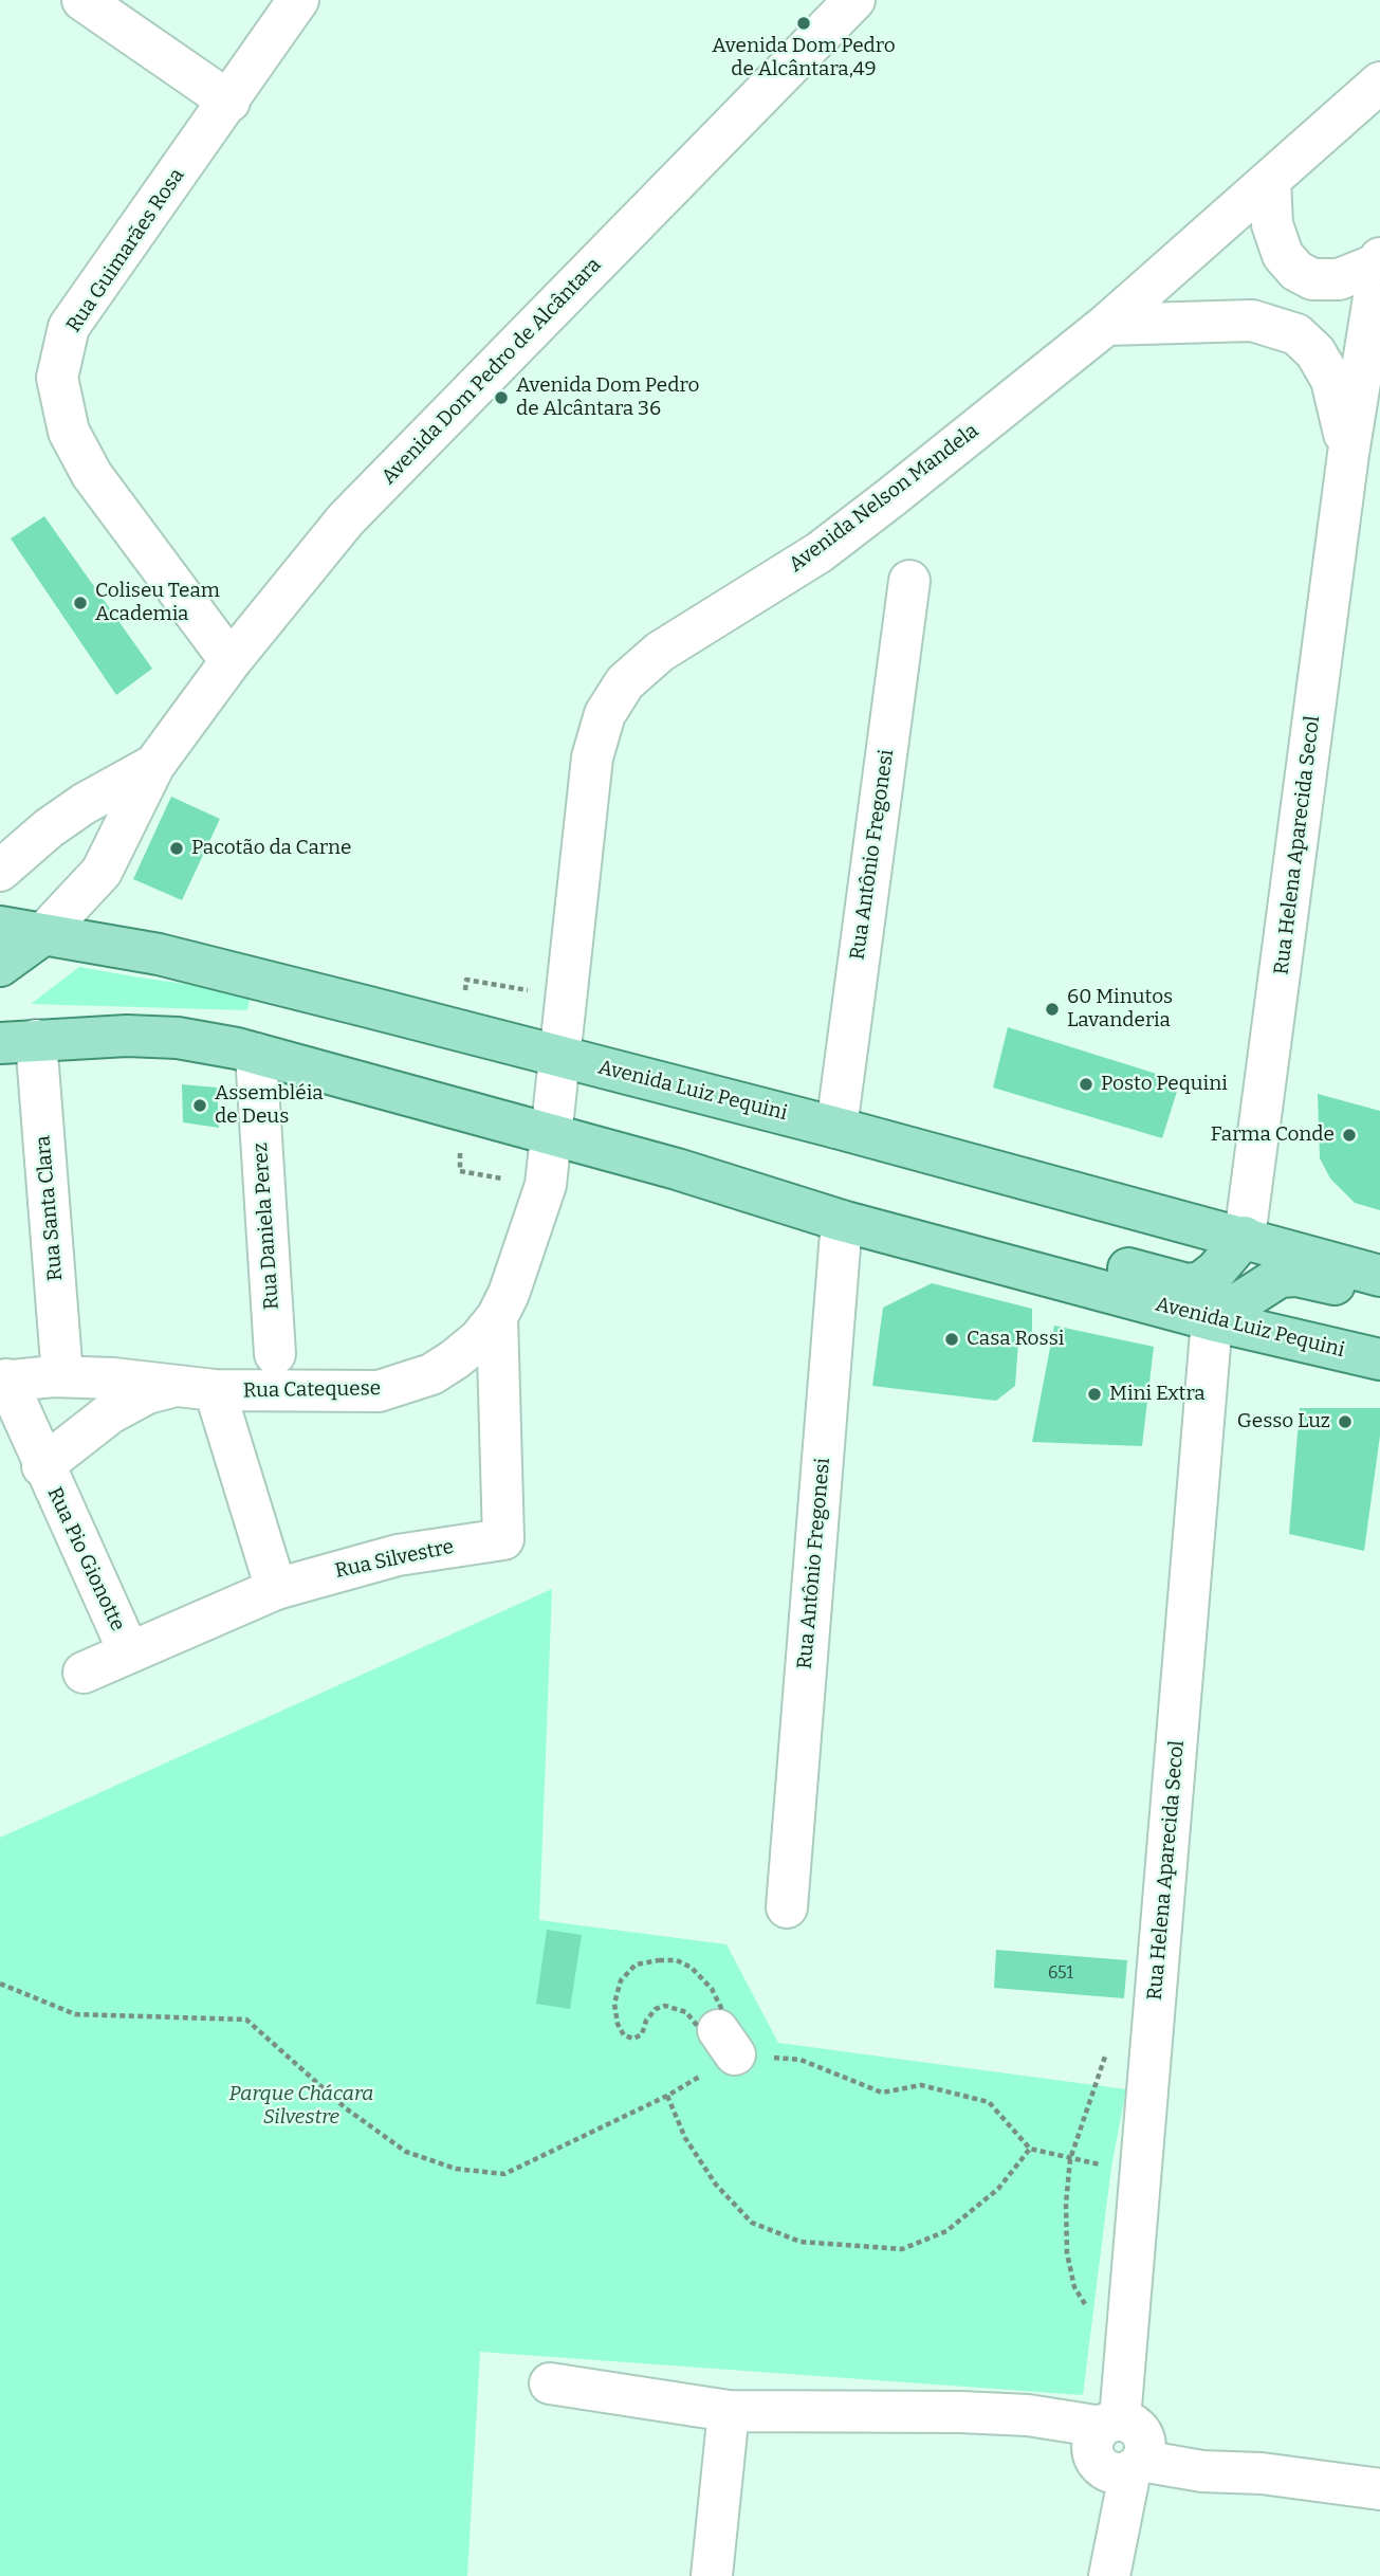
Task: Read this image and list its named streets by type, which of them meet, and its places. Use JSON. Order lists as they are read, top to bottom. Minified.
{"streets":{"main road":["Avenida Luiz Pequini"],"street":["Rua Guimarães Rosa","Avenida Dom Pedro de Alcântara","Avenida Nelson Mandela","Rua Helena Aparecida Secol","Rua Antônio Fregonesi","Rua Santa Clara","Rua Daniela Perez","Rua Catequese","Rua Pio Gionotte","Rua Silvestre"]},"crossings":[["Rua Guimarães Rosa","Avenida Dom Pedro de Alcântara"],["Avenida Dom Pedro de Alcântara","Avenida Luiz Pequini"],["Avenida Nelson Mandela","Rua Helena Aparecida Secol"],["Avenida Nelson Mandela","Avenida Luiz Pequini"],["Avenida Nelson Mandela","Rua Catequese"],["Rua Helena Aparecida Secol","Avenida Luiz Pequini"],["Rua Antônio Fregonesi","Avenida Luiz Pequini"],["Avenida Luiz Pequini","Rua Santa Clara"],["Avenida Luiz Pequini","Rua Daniela Perez"],["Avenida Luiz Pequini","Rua Catequese"],["Rua Santa Clara","Rua Catequese"],["Rua Catequese","Rua Pio Gionotte"],["Rua Catequese","Rua Silvestre"],["Rua Pio Gionotte","Rua Silvestre"]],"parks":["Parque Chácara Silvestre"],"places":["Avenida Dom Pedro de Alcântara,49","Avenida Dom Pedro de Alcântara 36","Coliseu Team Academia","Pacotão da Carne","60 Minutos Lavanderia","Posto Pequini","Assembléia de Deus","Farma Conde","Casa Rossi","Mini Extra","Gesso Luz"],"house_numbers":["651"]}
